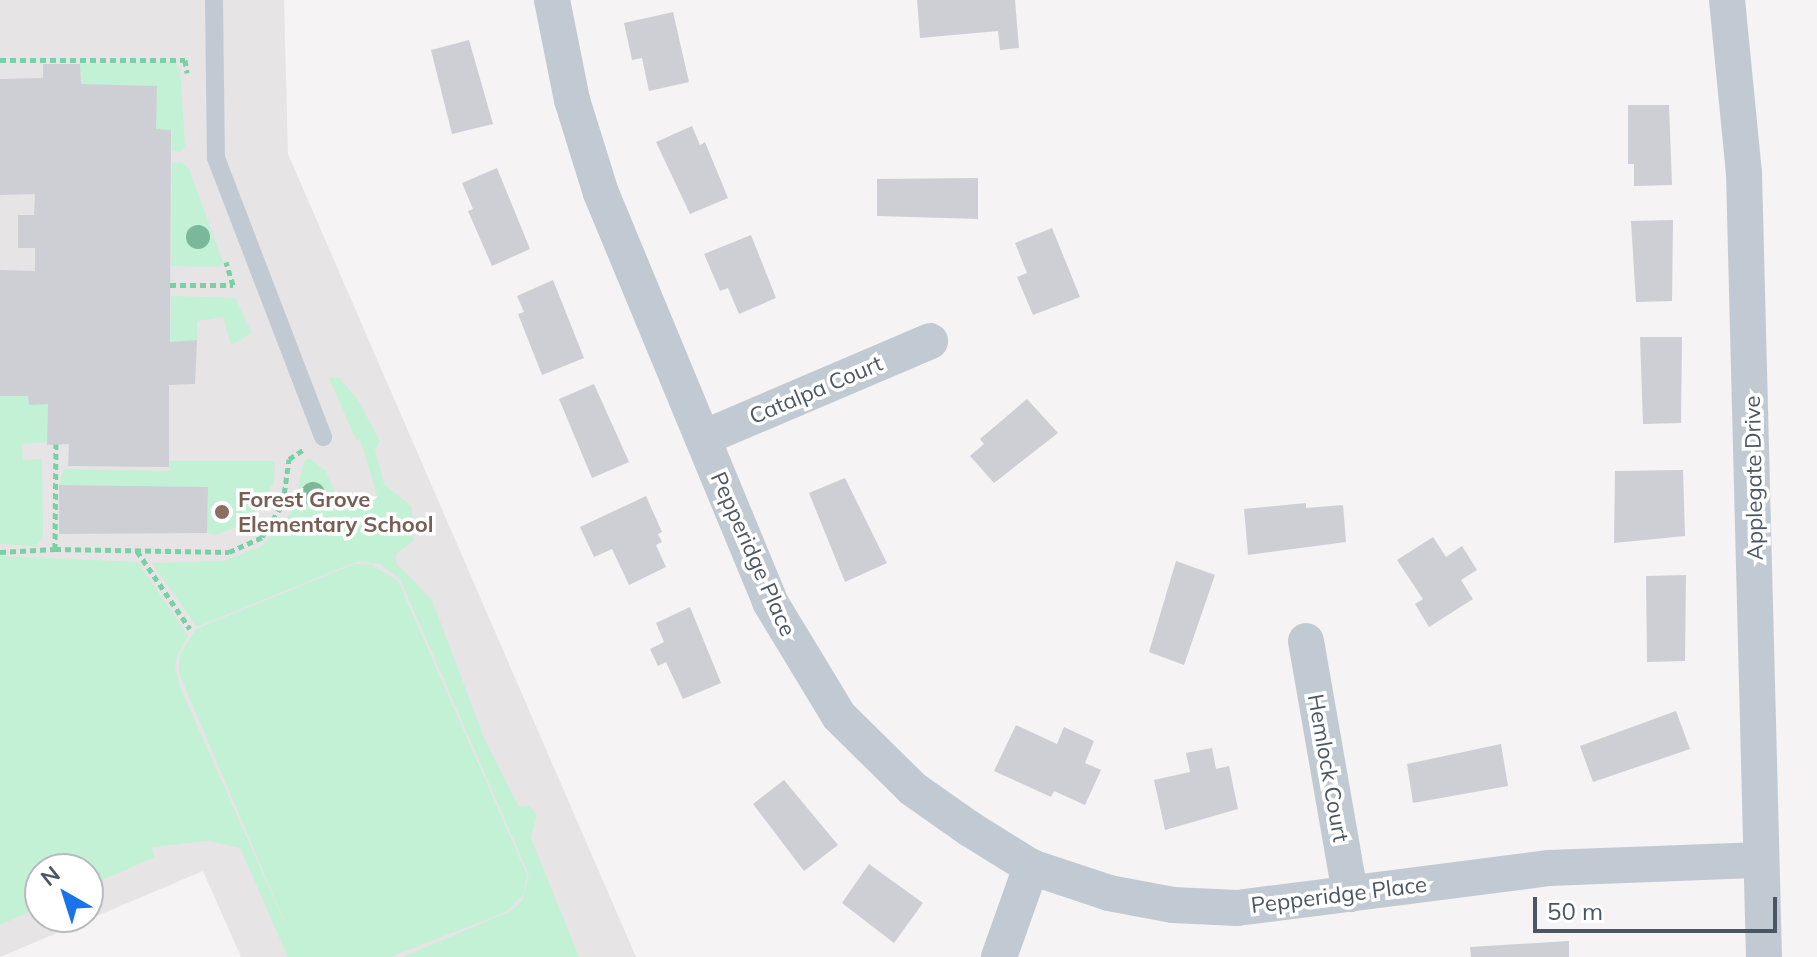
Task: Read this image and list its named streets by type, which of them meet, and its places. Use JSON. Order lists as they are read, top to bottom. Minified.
{"streets":{"street":["Catalpa Court","Applegate Drive","Pepperidge Place","Hemlock Court"]},"crossings":[["Catalpa Court","Pepperidge Place"],["Applegate Drive","Pepperidge Place"],["Pepperidge Place","Hemlock Court"]],"places":["Forest Grove Elementary School"],"scale_bar":"50 m","north":"top left"}
